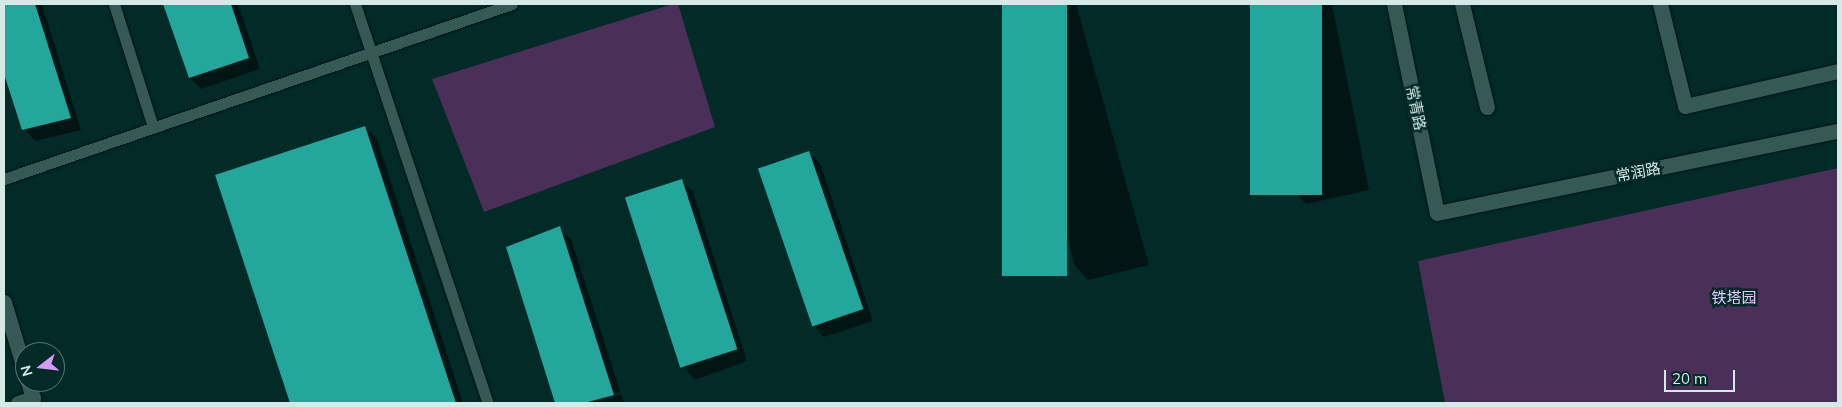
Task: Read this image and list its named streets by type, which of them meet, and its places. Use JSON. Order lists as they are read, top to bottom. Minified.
{"streets":{"street":["常青路","常润路"]},"crossings":[["常青路","常润路"]],"parks":["铁塔园"],"scale_bar":"20 m","north":"left"}
